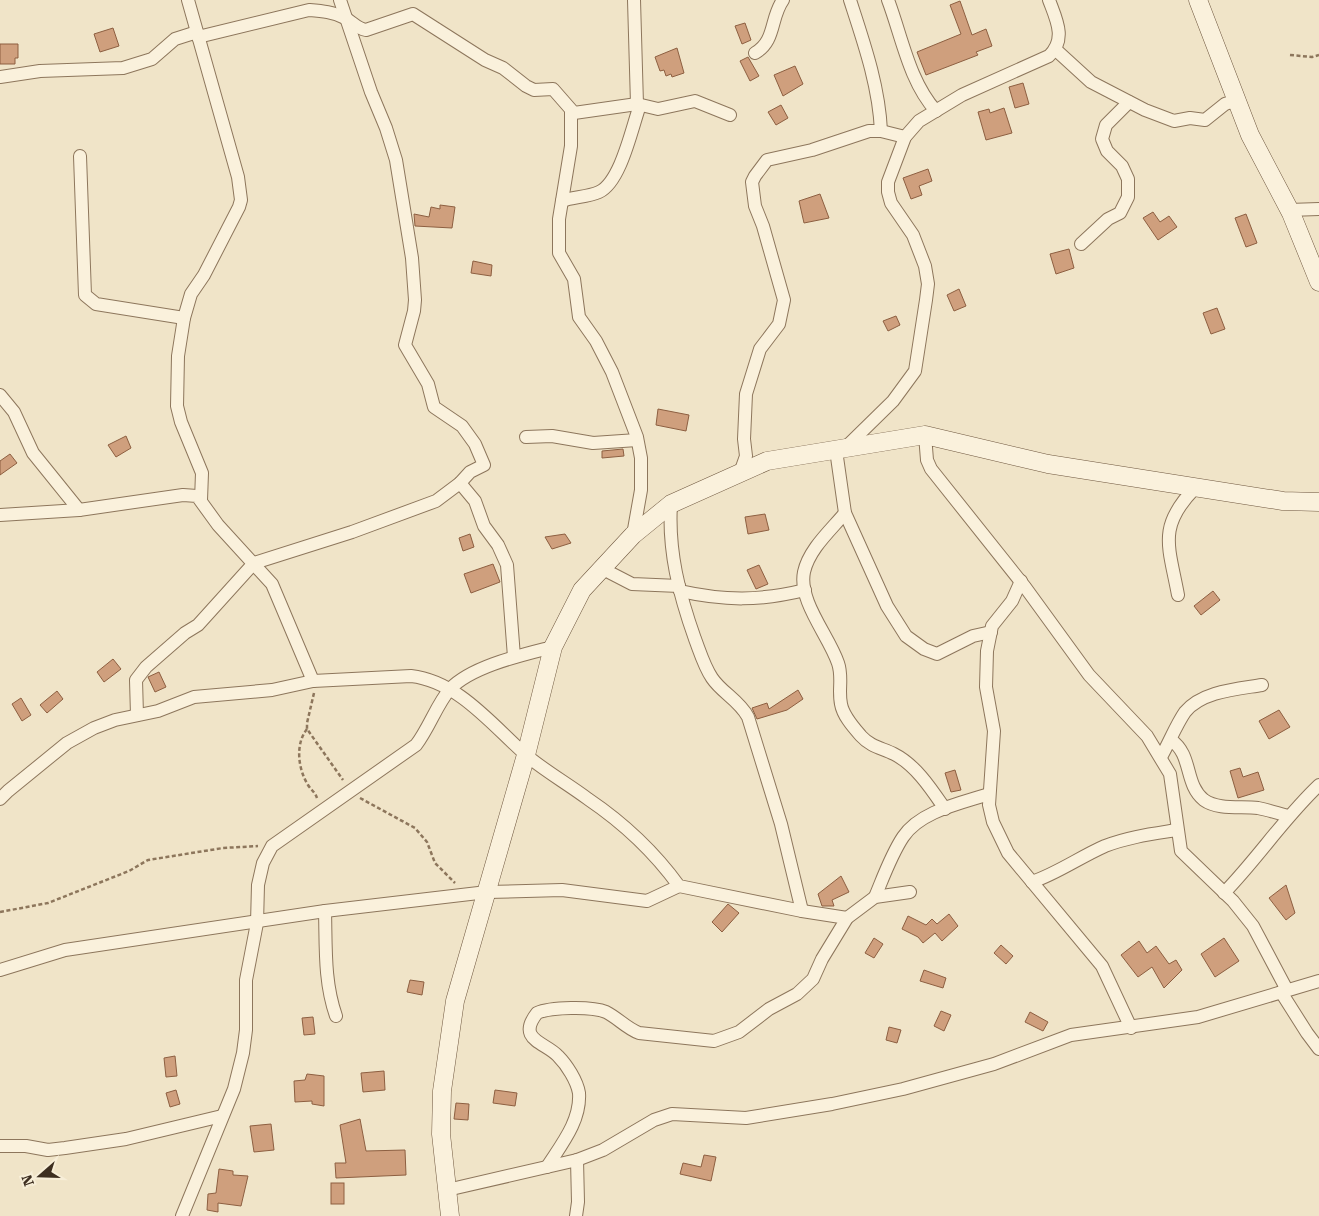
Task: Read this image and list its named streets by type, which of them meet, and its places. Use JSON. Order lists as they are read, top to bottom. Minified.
{"north":"left"}
